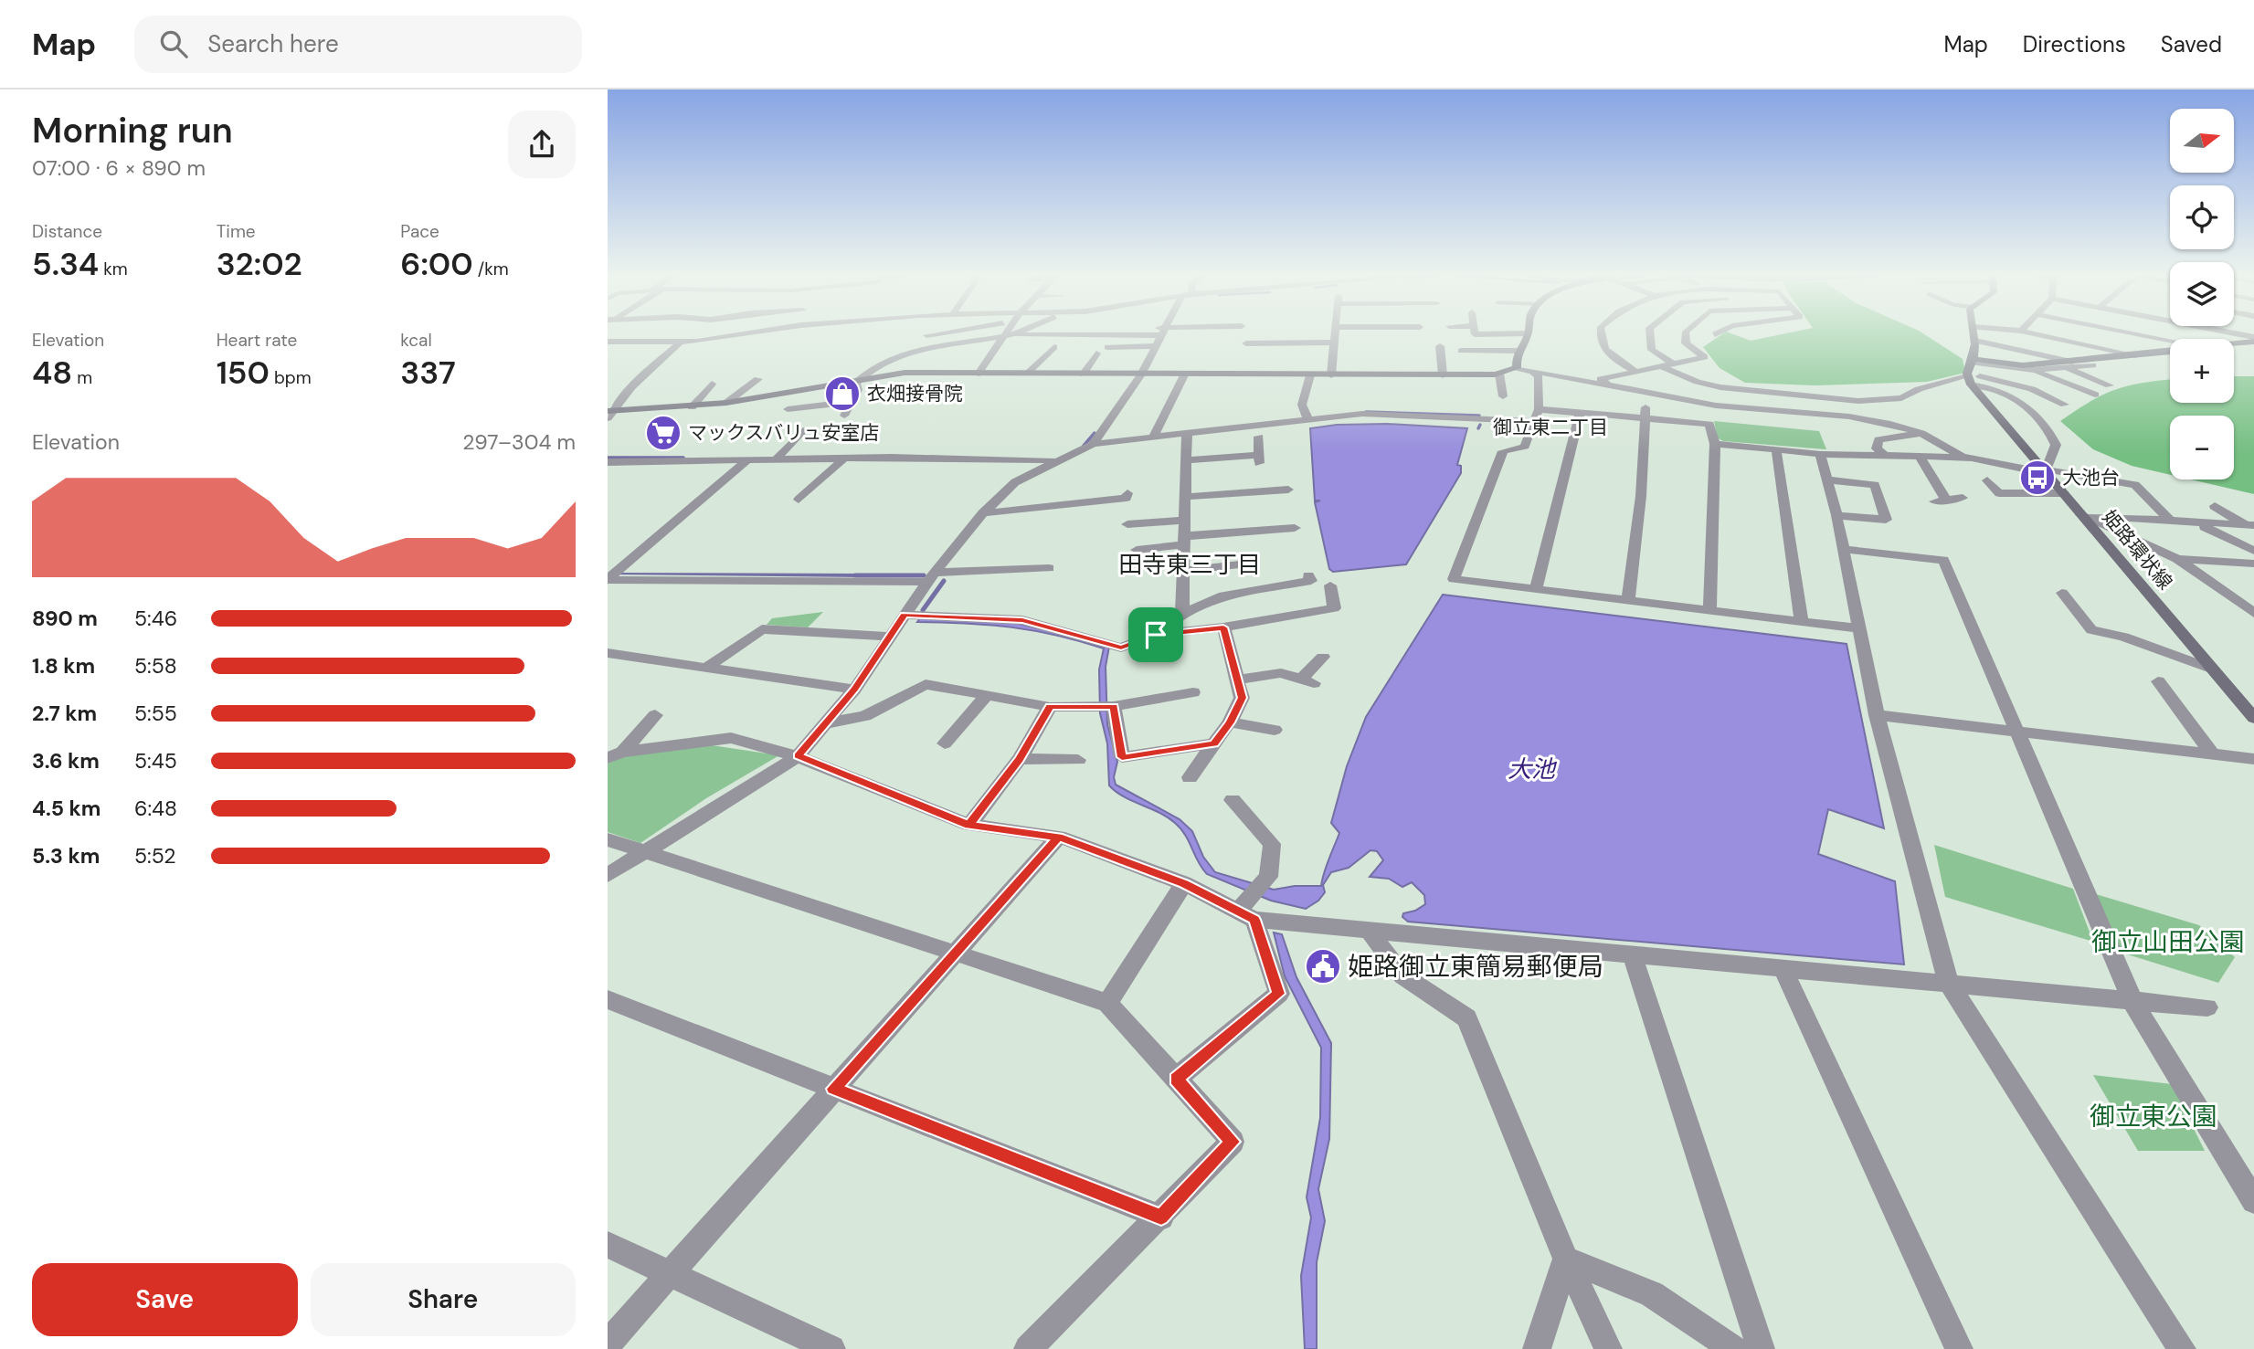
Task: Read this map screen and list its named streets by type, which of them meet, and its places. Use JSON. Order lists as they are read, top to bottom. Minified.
{"streets":{"street":["姫路環状線"]},"districts":["御立東二丁目","田寺東三丁目"],"water":["大池"],"parks":["御立山田公園","御立東公園"],"places":{"shop":["衣畑接骨院"],"supermarket":["マックスバリュ安室店"],"bus stop":["大池台"],"public building":["姫路御立東簡易郵便局"]},"north":"right","page":{"header":"Map","search":"Search here","nav":["Map","Directions","Saved"],"heading":["Morning run","07:00 · 6 × 890 m"],"map_buttons":["+","−"],"stats":[["Distance","5.34 km"],["Time","32:02"],["Pace","6:00 /km"],["Elevation","48 m"],["Heart rate","150 bpm"],["kcal","337"]],"chart":["Elevation","297–304 m"],"list":[{"name":"890 m","note":"5:46"},{"name":"1.8 km","note":"5:58"},{"name":"2.7 km","note":"5:55"},{"name":"3.6 km","note":"5:45"},{"name":"4.5 km","note":"6:48"},{"name":"5.3 km","note":"5:52"}],"buttons":["Save","Share"]}}
